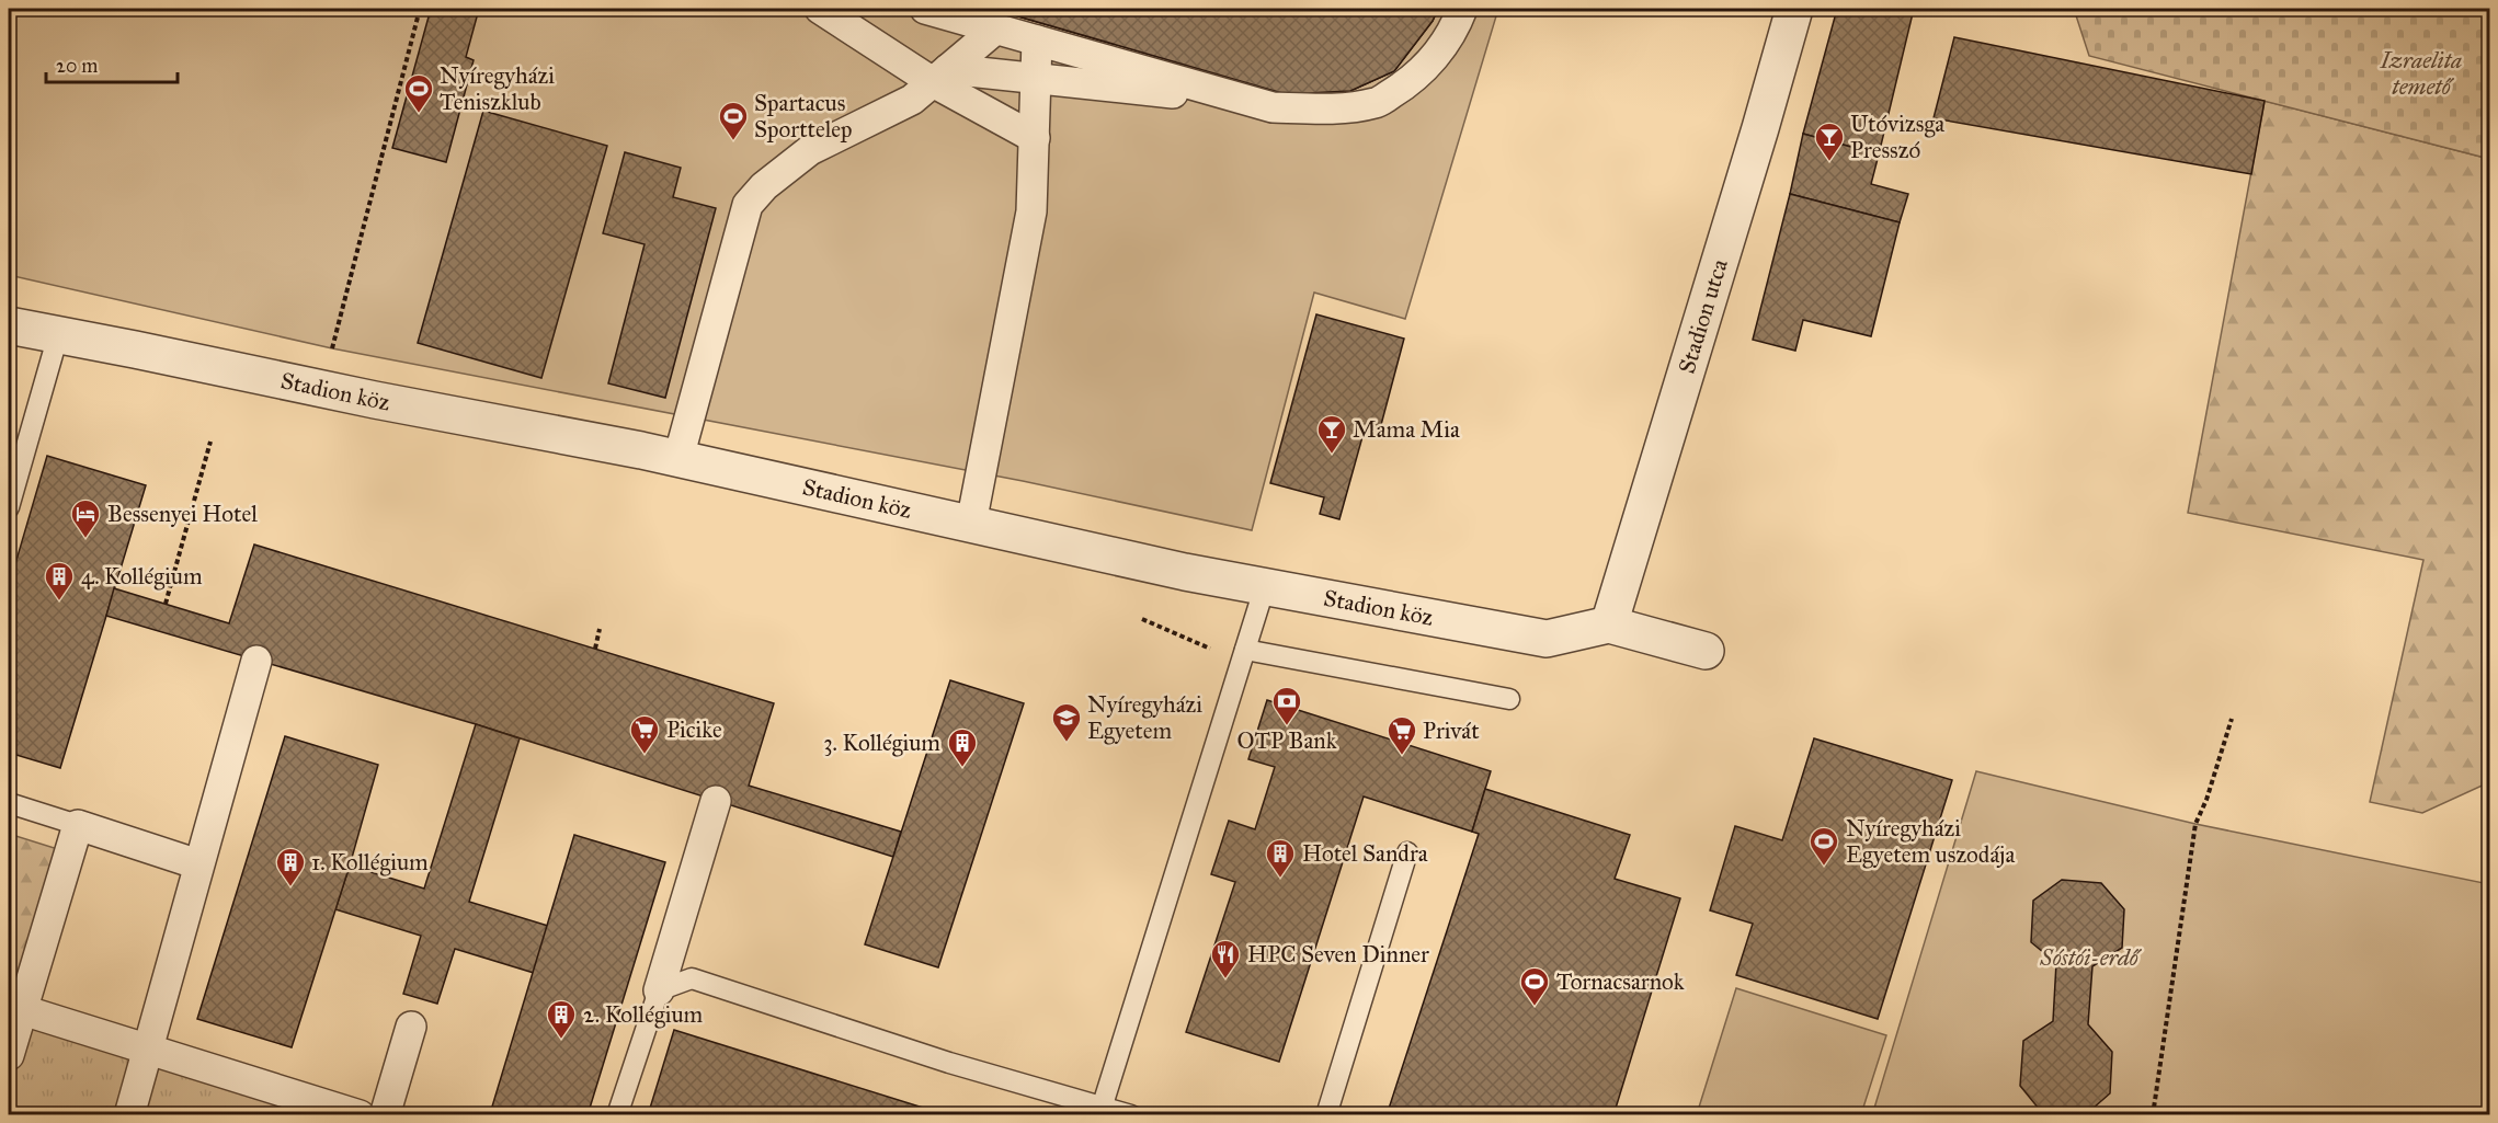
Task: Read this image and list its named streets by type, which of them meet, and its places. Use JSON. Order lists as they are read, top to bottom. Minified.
{"streets":{"street":["Stadion utca","Stadion köz"]},"crossings":[["Stadion utca","Stadion köz"]],"parks":["Izraelita temető","Sóstói-erdő"],"places":{"sports":["Nyíregyházi Teniszklub","Spartacus Sporttelep","Nyíregyházi Egyetem uszodája","Tornacsarnok"],"bar":["Utóvizsga Presszó","Mama Mia"],"hotel":["Bessenyei Hotel"],"building":["4. Kollégium","3. Kollégium","Hotel Sandra","1. Kollégium","2. Kollégium"],"bank":["OTP Bank"],"school or university":["Nyíregyházi Egyetem"],"supermarket":["Picike","Privát"],"restaurant":["HPC Seven Dinner"]},"scale_bar":"20 m"}
